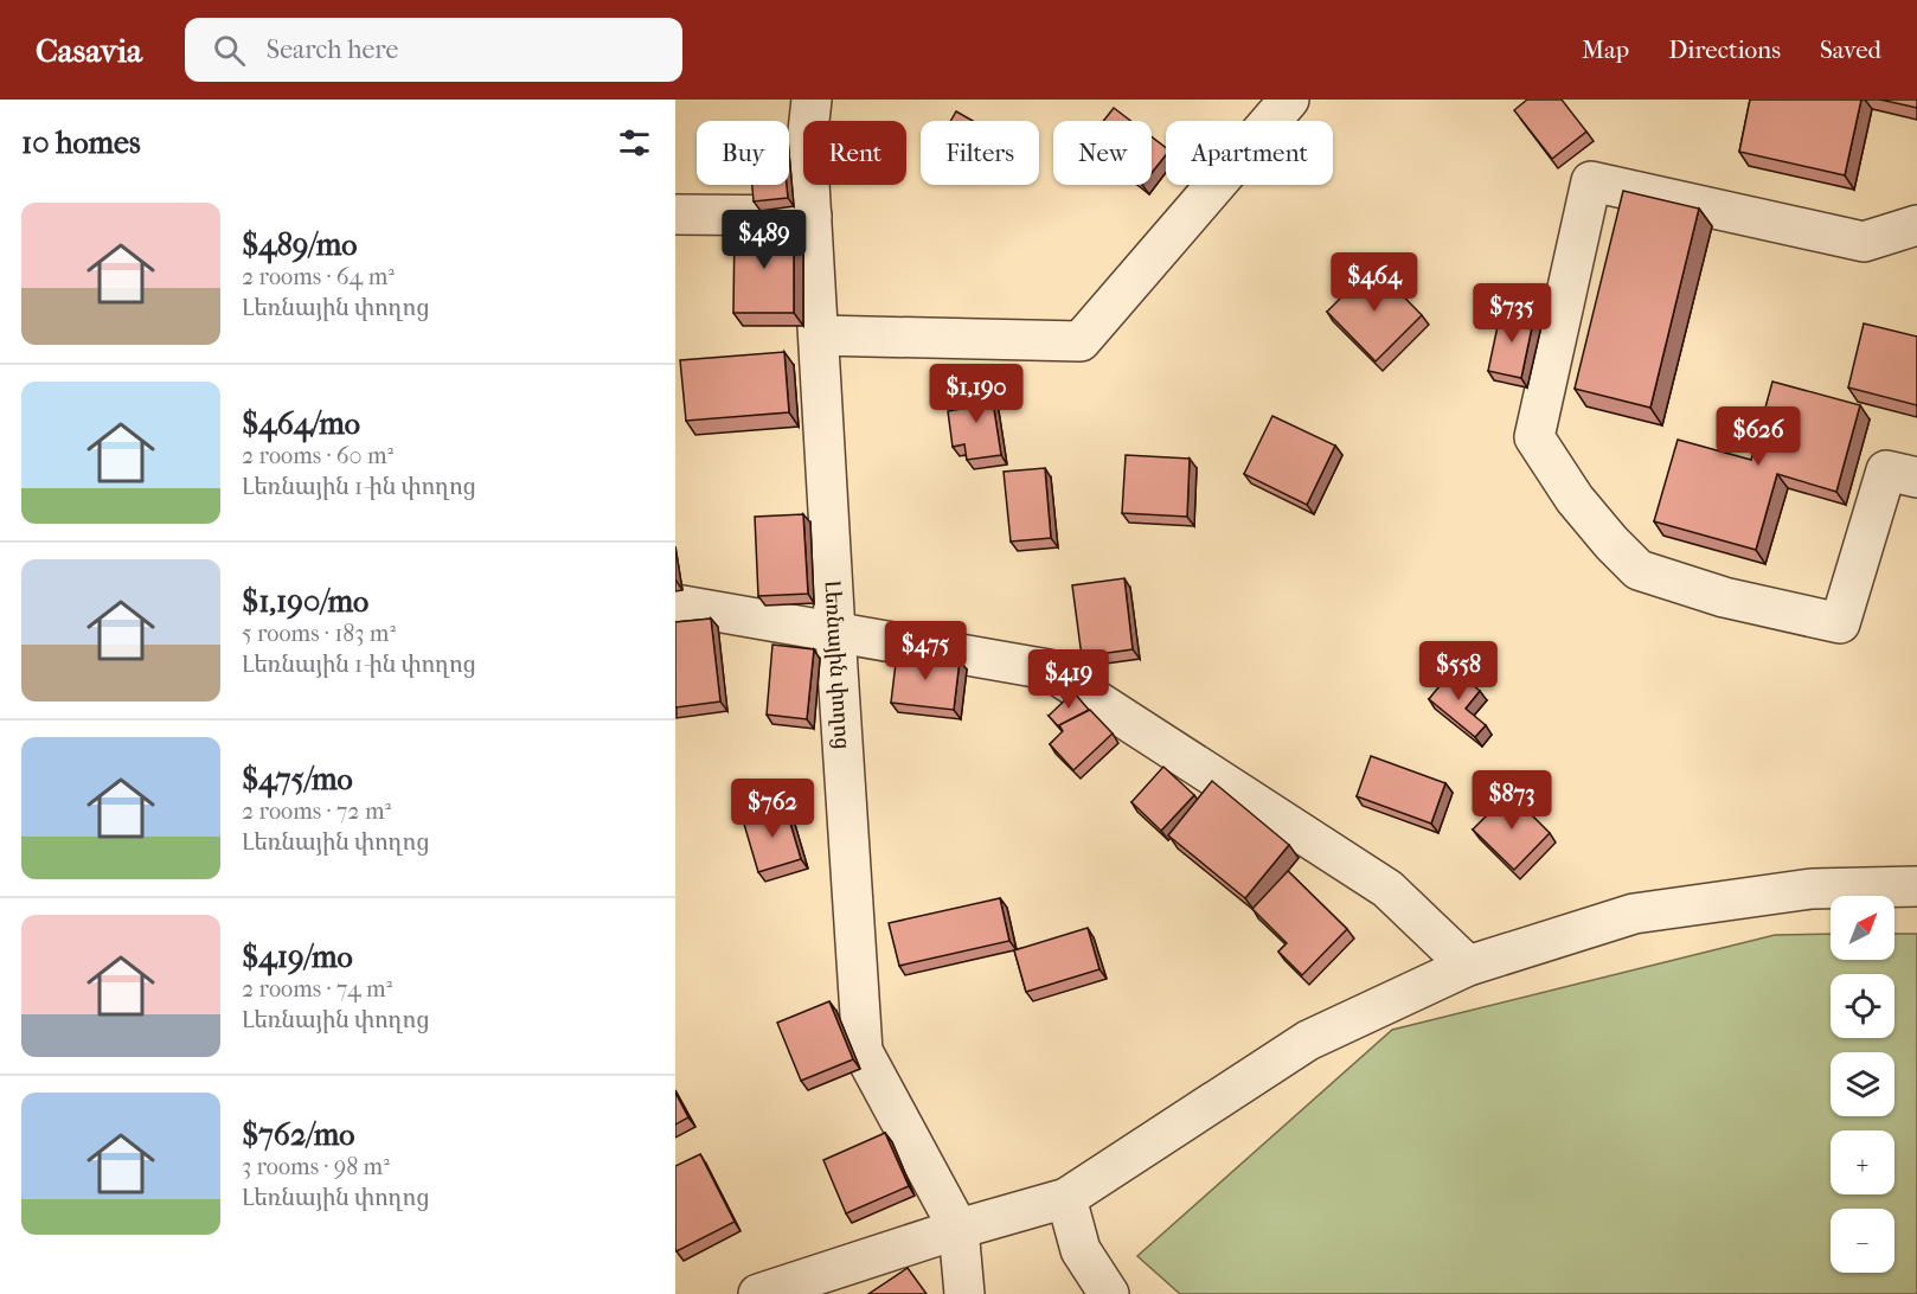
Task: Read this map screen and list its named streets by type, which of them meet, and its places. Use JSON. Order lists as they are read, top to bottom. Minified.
{"streets":{"street":["Լեռնային փողոց"]},"north":"top right","page":{"header":"Casavia","search":"Search here","nav":["Map","Directions","Saved"],"heading":"10 homes","chip":["Buy","Rent","Filters","New","Apartment"],"list":[{"name":"$489/mo","note":"2 rooms · 64 m² · Լեռնային փողոց"},{"name":"$464/mo","note":"2 rooms · 60 m² · Լեռնային 1-ին փողոց"},{"name":"$1,190/mo","note":"5 rooms · 183 m² · Լեռնային 1-ին փողոց"},{"name":"$475/mo","note":"2 rooms · 72 m² · Լեռնային փողոց"},{"name":"$419/mo","note":"2 rooms · 74 m² · Լեռնային փողոց"},{"name":"$762/mo","note":"3 rooms · 98 m² · Լեռնային փողոց"}],"price":["$489","$464","$735","$1,190","$626","$475","$558","$419","$873","$762"],"map_buttons":["+","−"]}}
